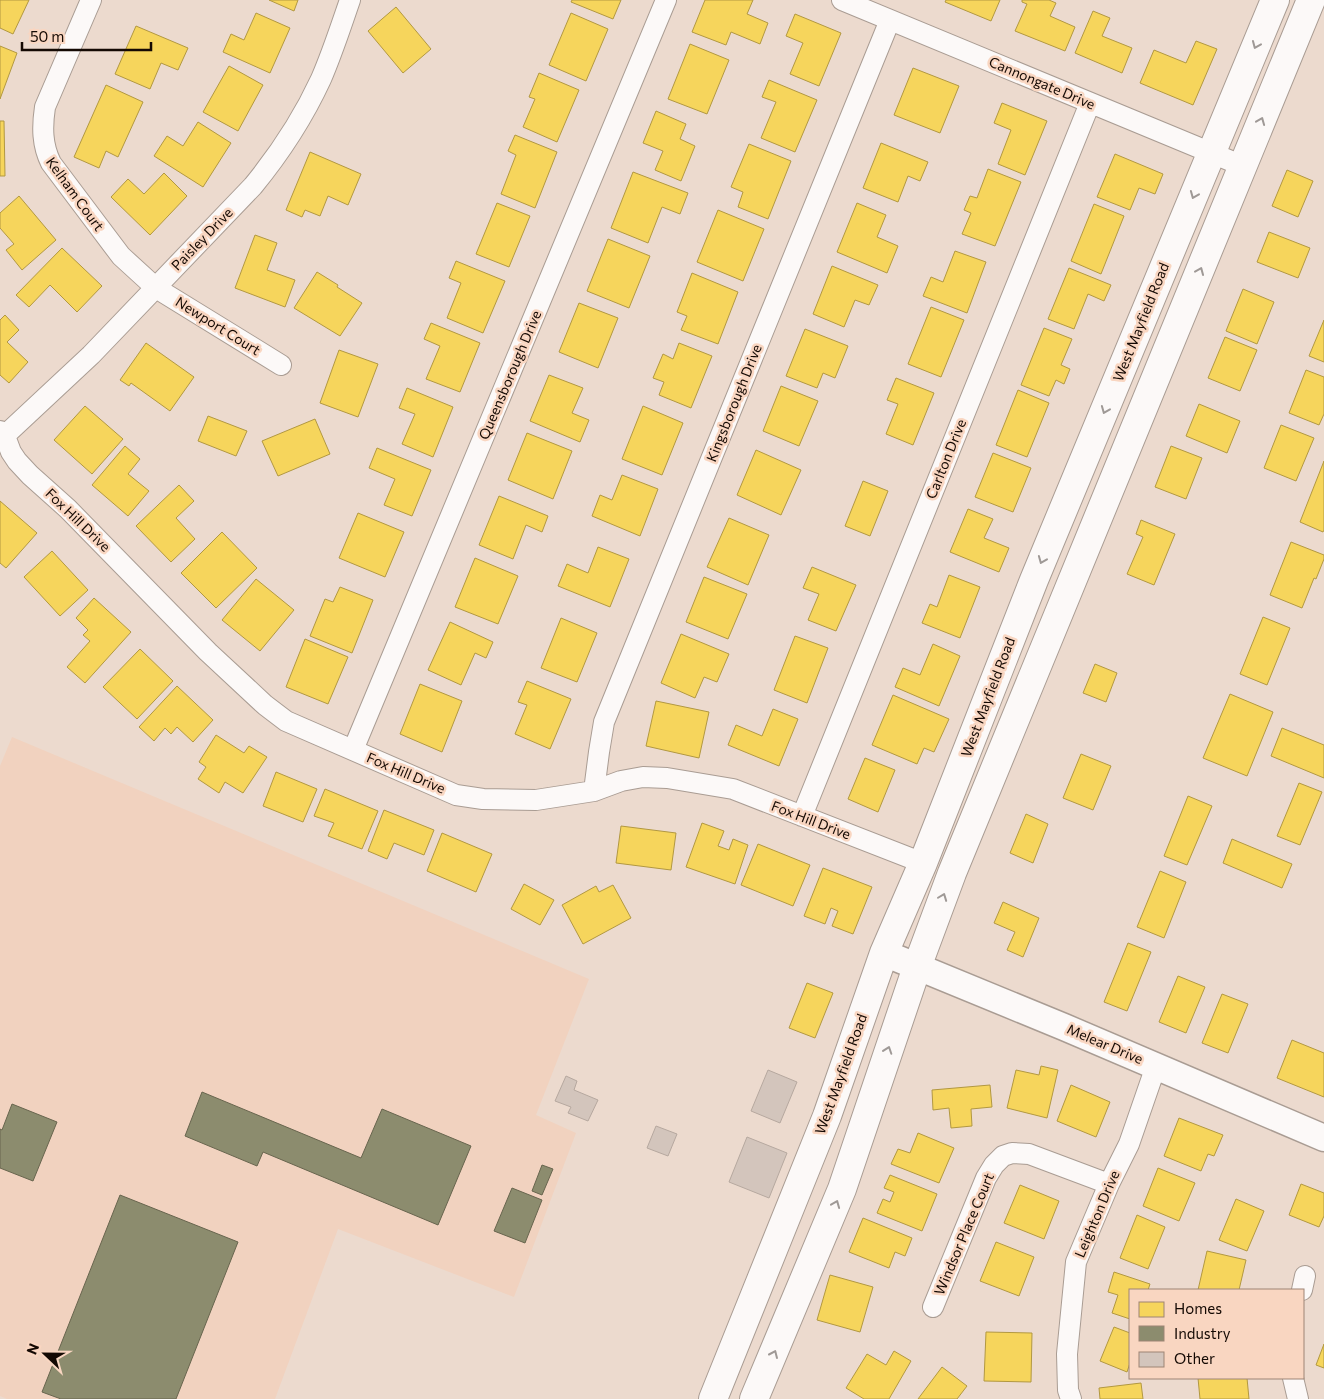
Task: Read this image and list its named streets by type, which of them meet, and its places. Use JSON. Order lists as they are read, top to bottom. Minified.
{"streets":{"main road":["West Mayfield Road"],"street":["Cannongate Drive","Kelham Court","Paisley Drive","Newport Court","Queensborough Drive","Kingsborough Drive","Carlton Drive","Fox Hill Drive","Melear Drive","Leighton Drive","Windsor Place Court"]},"crossings":[["Cannongate Drive","West Mayfield Road"],["Cannongate Drive","Kingsborough Drive"],["Cannongate Drive","Carlton Drive"],["Kelham Court","Paisley Drive"],["Kelham Court","Newport Court"],["Paisley Drive","Newport Court"],["Paisley Drive","Fox Hill Drive"],["West Mayfield Road","Fox Hill Drive"],["West Mayfield Road","Melear Drive"],["Queensborough Drive","Fox Hill Drive"],["Kingsborough Drive","Fox Hill Drive"],["Carlton Drive","Fox Hill Drive"],["Melear Drive","Leighton Drive"],["Leighton Drive","Windsor Place Court"]],"legend":["Homes","Industry","Other"],"scale_bar":"50 m","north":"left"}
